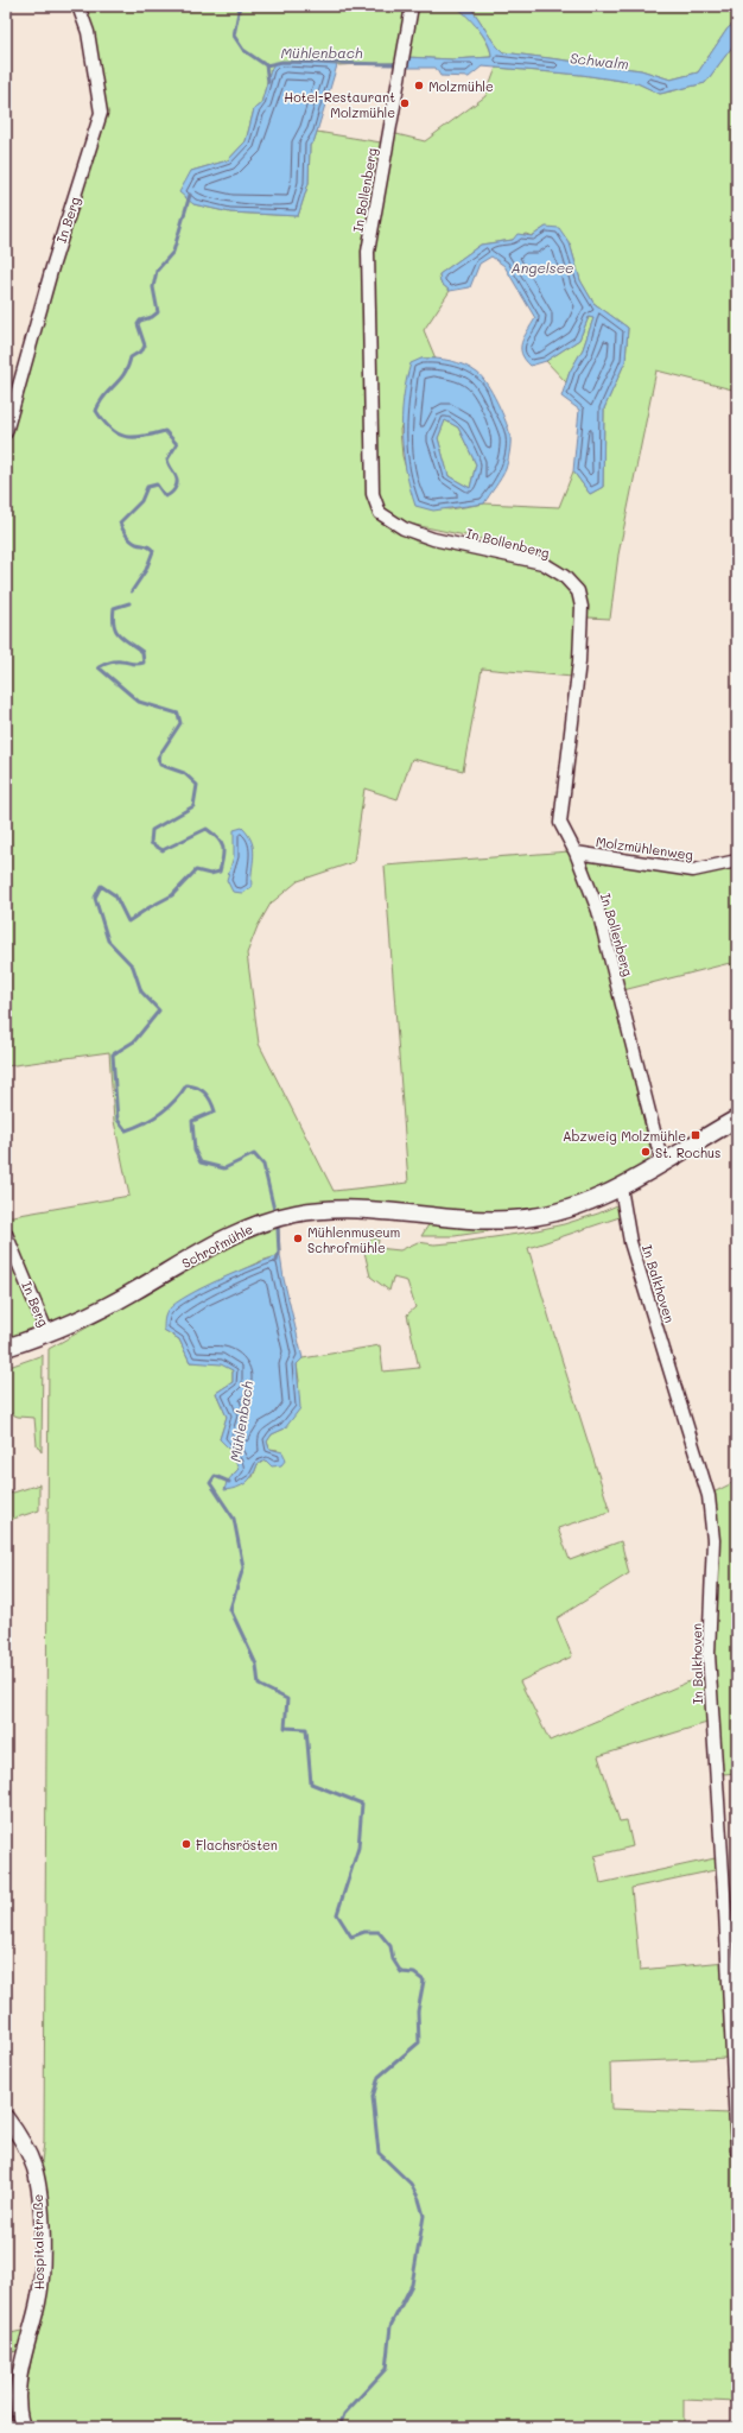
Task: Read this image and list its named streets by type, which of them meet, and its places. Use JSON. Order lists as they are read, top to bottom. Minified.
{"streets":{"main road":["In Berg","Schrofmühle"],"street":["In Bollenberg","Molzmühlenweg","In Balkhoven","Hospitalstraße"]},"crossings":[["In Bollenberg","Molzmühlenweg"],["In Bollenberg","Schrofmühle"],["In Berg","Schrofmühle"],["Schrofmühle","In Balkhoven"]],"water":["Mühlenbach","Schwalm","Angelsee"],"places":{"other":["Molzmühle","Hotel-Restaurant Molzmühle","St. Rochus","Mühlenmuseum Schrofmühle","Flachsrösten"],"transit":["Abzweig Molzmühle"]}}
